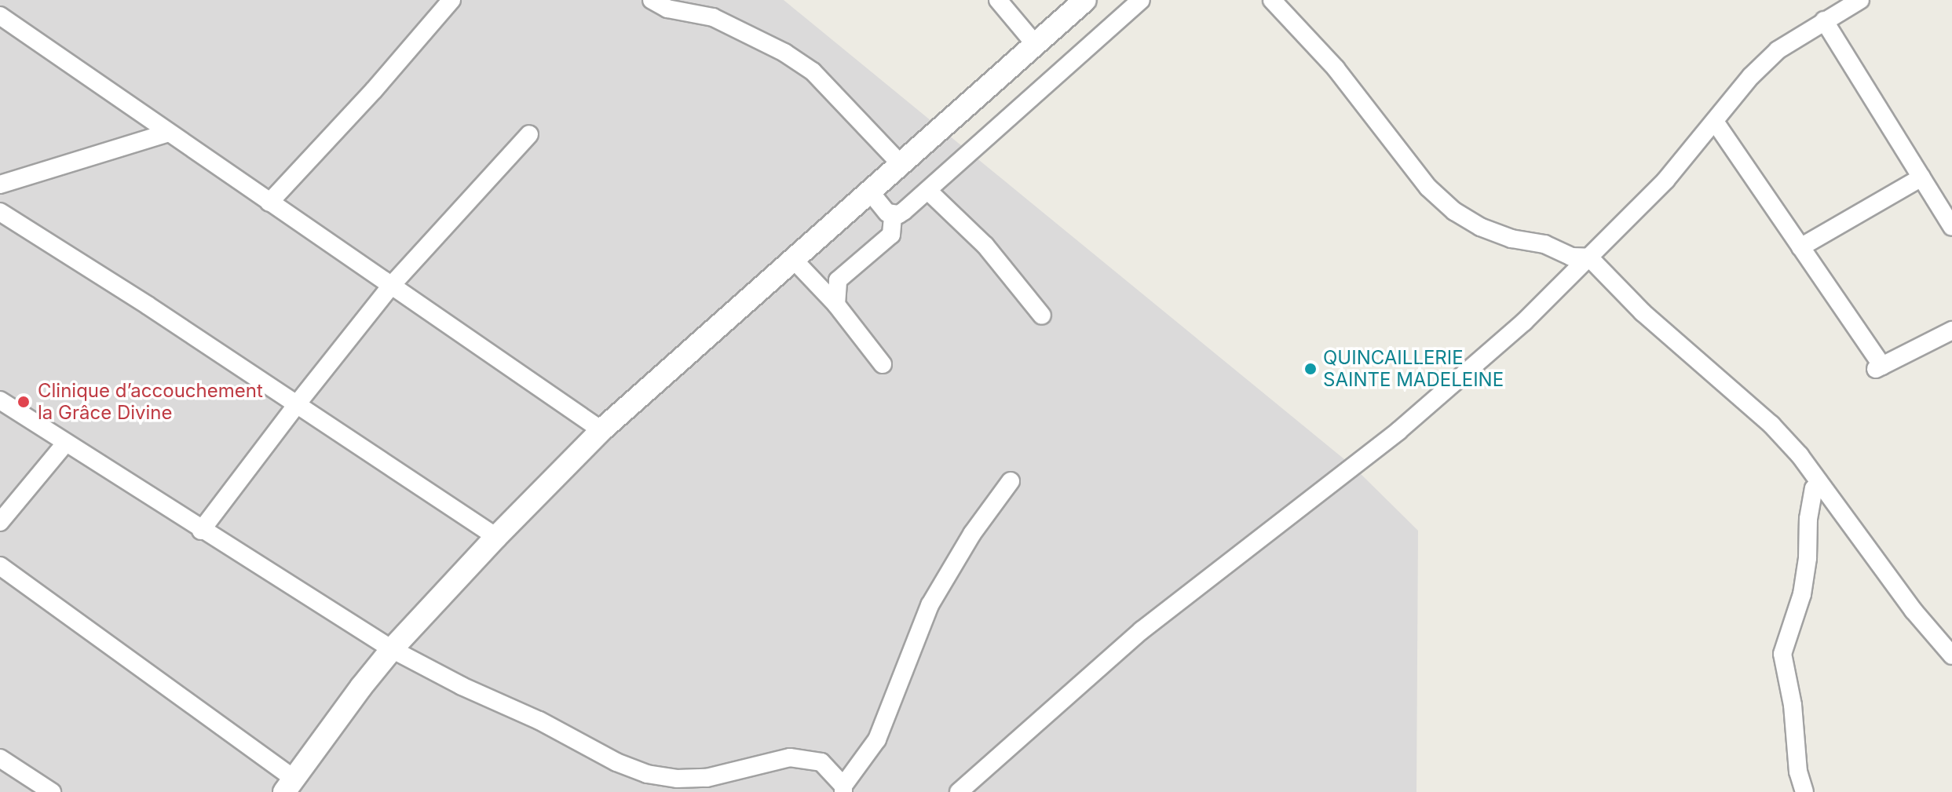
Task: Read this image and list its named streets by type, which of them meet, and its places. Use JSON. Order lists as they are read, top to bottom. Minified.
{"places":["QUINCAILLERIE SAINTE MADELEINE","Clinique d’accouchement la Grâce Divine"]}
